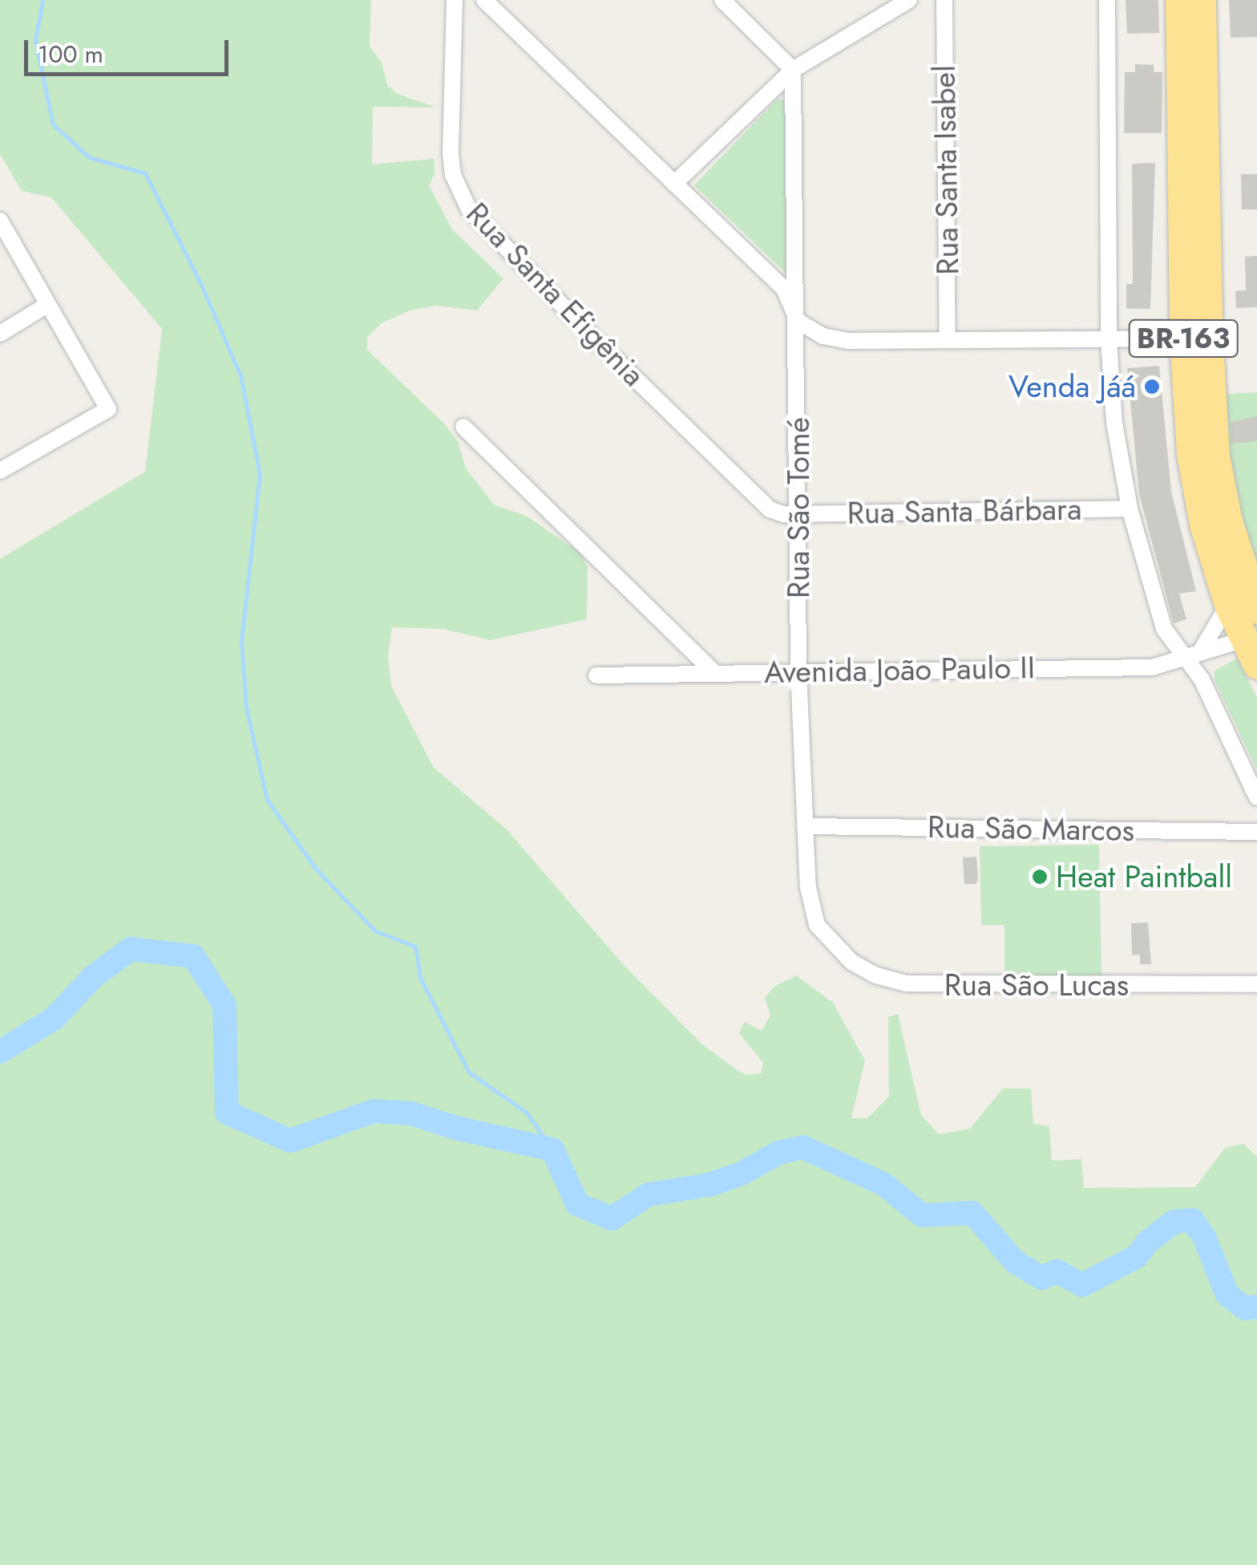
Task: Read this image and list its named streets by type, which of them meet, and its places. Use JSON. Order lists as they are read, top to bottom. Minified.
{"streets":{"highway":["BR-163"],"street":["Rua Santa Isabel","Rua Santa Efigênia","Rua São Tomé","Rua Santa Bárbara","Avenida João Paulo II","Rua São Marcos","Rua São Lucas"]},"crossings":[["Rua Santa Efigênia","Rua São Tomé"],["Rua Santa Efigênia","Rua Santa Bárbara"],["BR-163","Avenida João Paulo II"],["Rua São Tomé","Rua Santa Bárbara"],["Rua São Tomé","Avenida João Paulo II"],["Rua São Tomé","Rua São Marcos"],["Rua São Tomé","Rua São Lucas"]],"places":["Venda Jáá","Heat Paintball"],"scale_bar":"100 m"}
